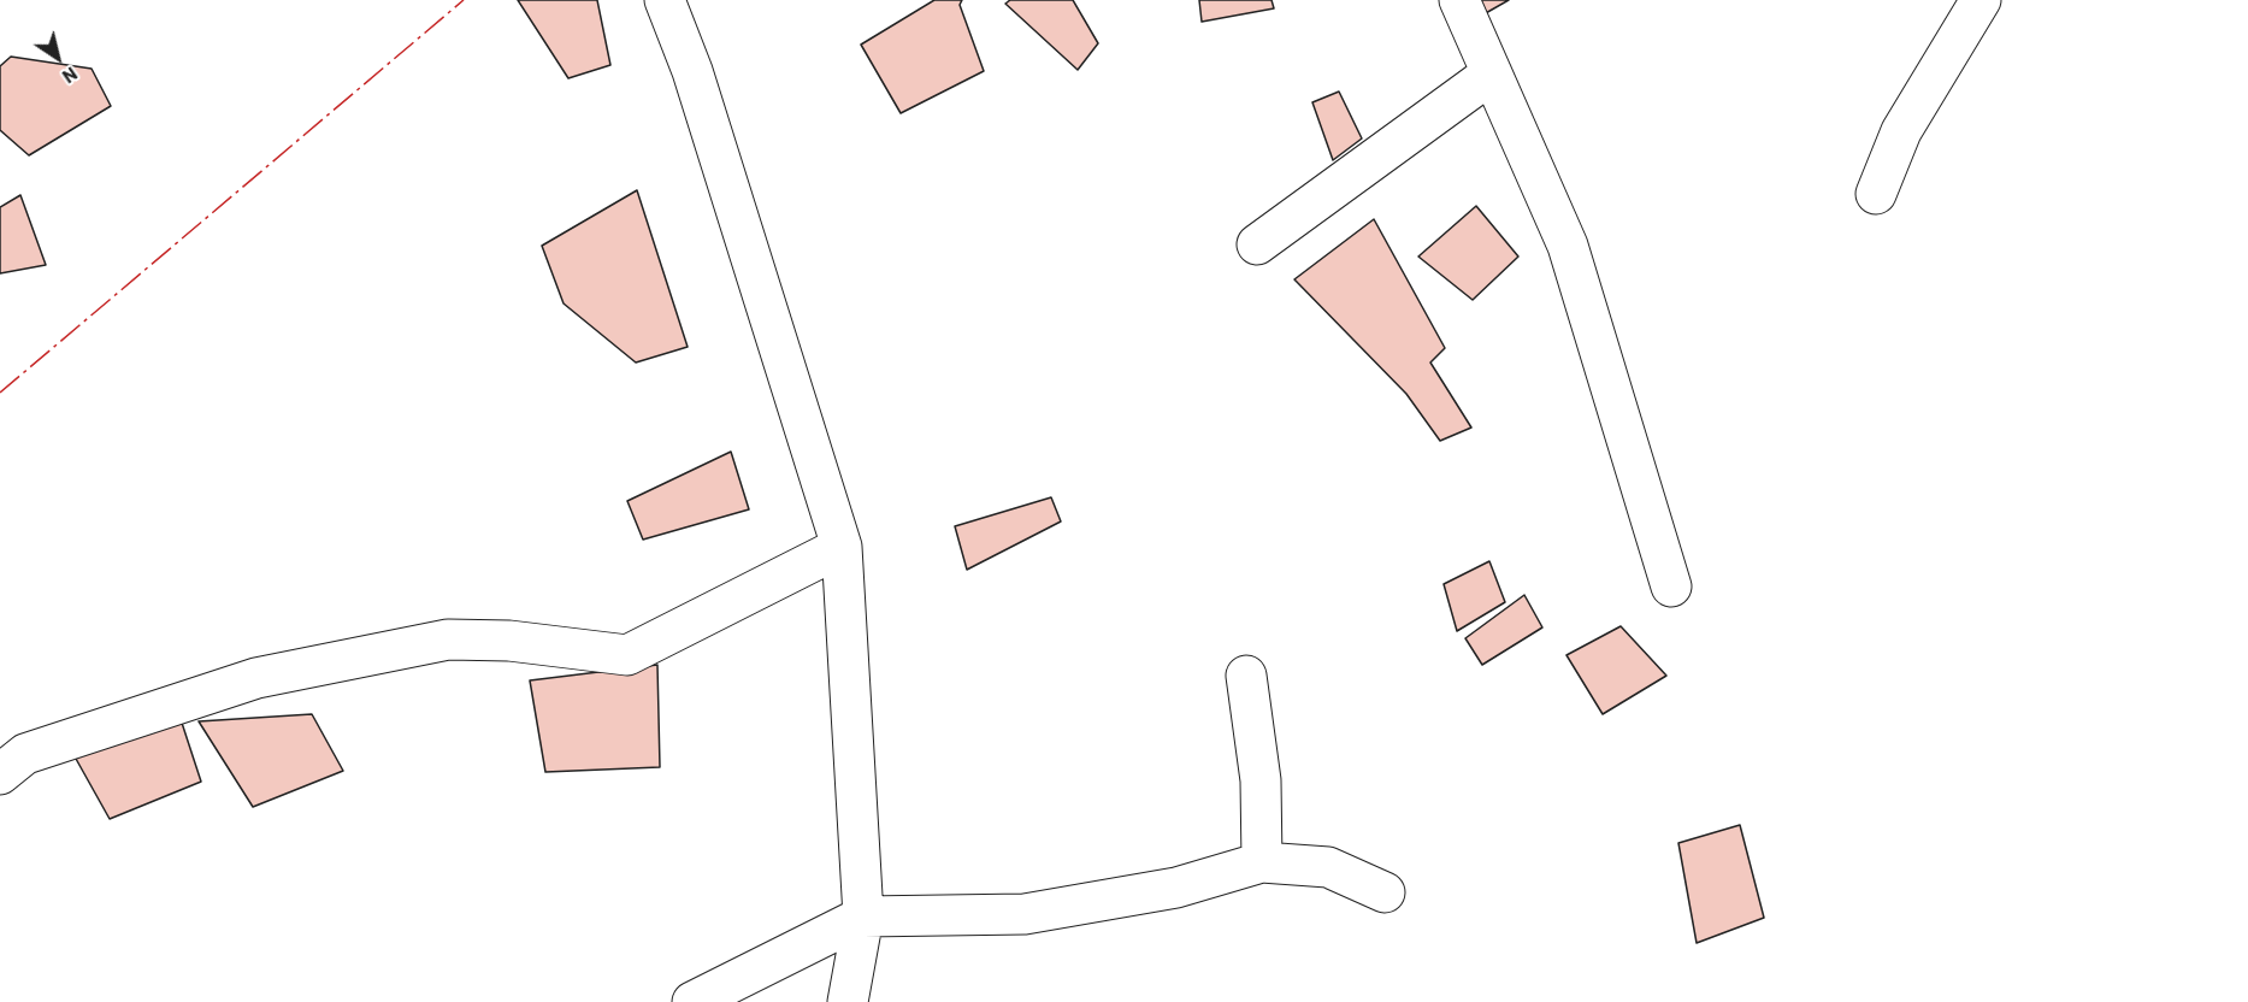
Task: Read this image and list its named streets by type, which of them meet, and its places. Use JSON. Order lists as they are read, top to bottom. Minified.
{"north":"bottom right"}
